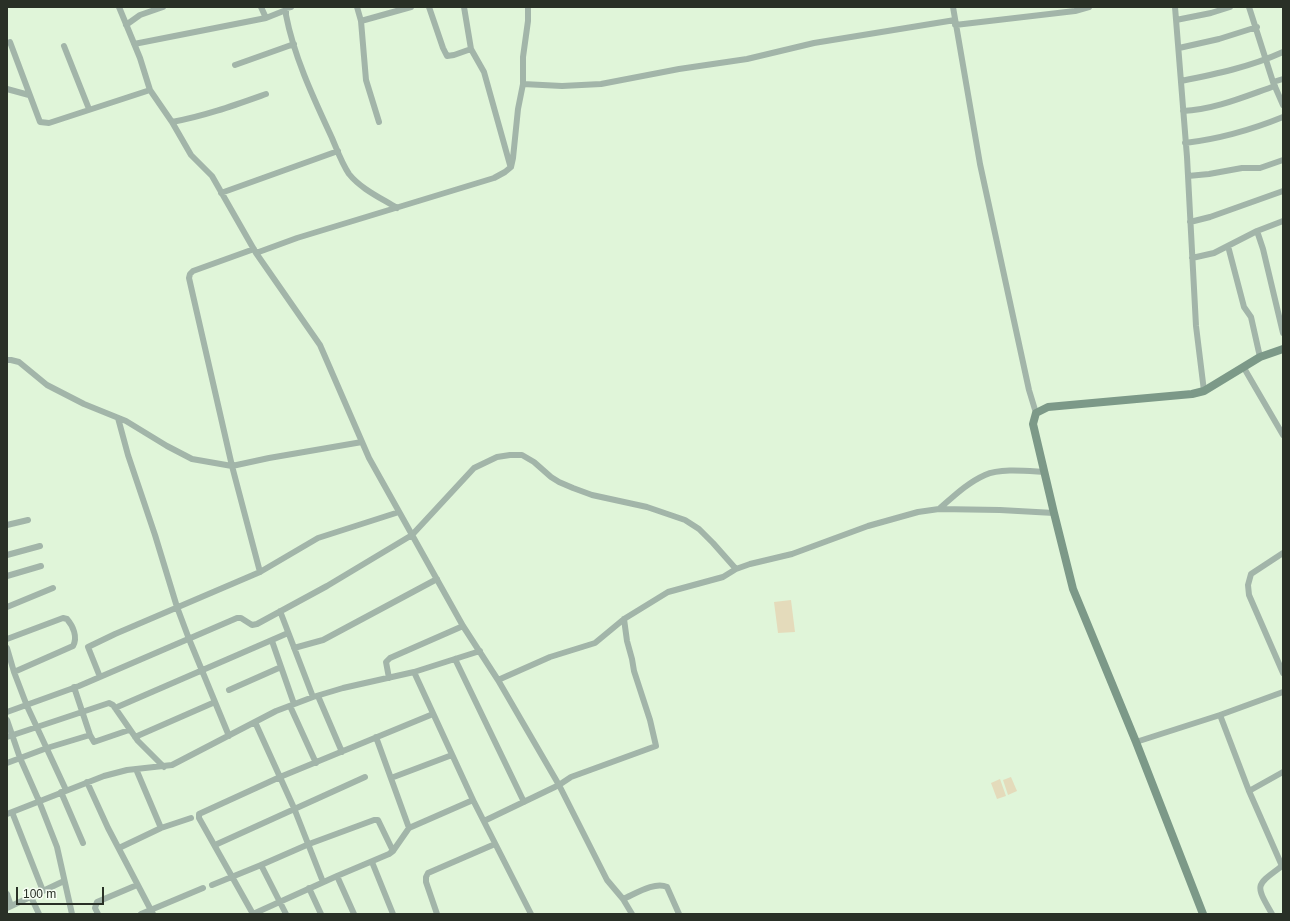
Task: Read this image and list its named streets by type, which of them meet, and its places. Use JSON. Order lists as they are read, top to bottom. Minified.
{"scale_bar":"100 m"}
